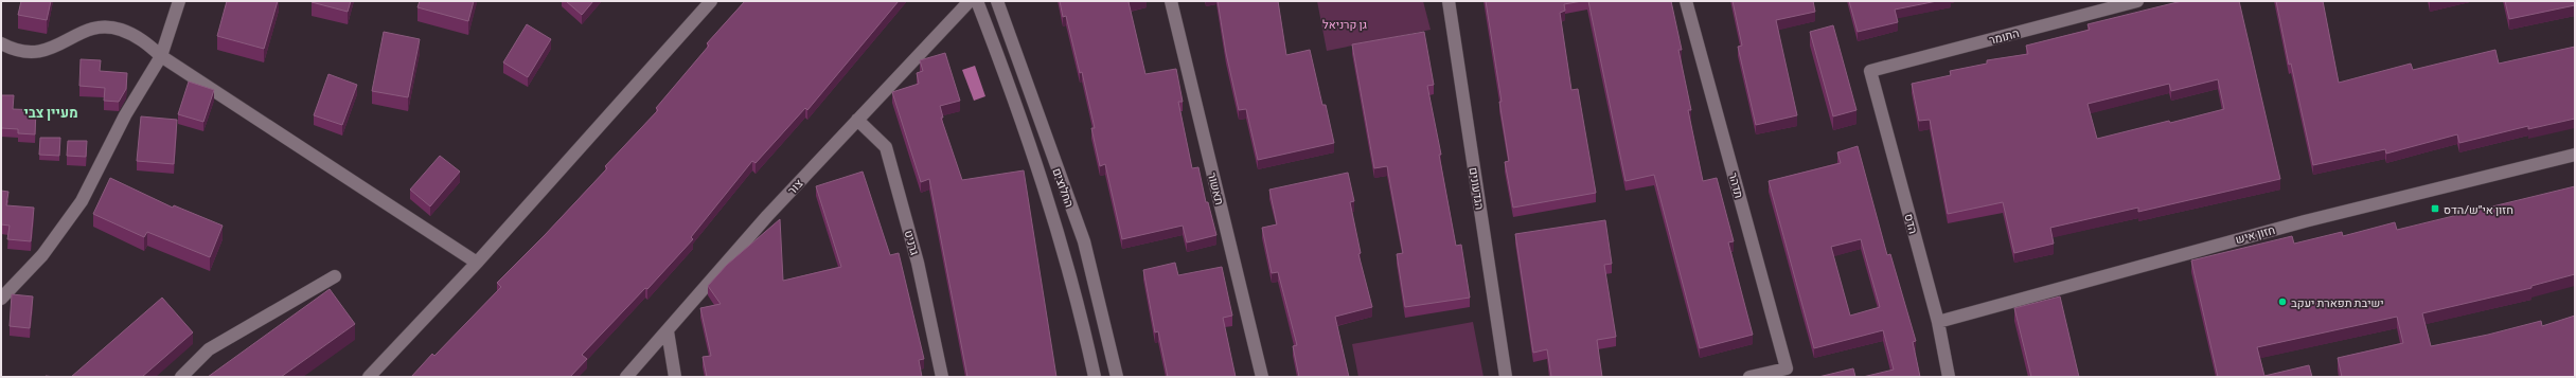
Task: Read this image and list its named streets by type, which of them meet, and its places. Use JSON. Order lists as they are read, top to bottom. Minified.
{"streets":{"street":["התומר","תדהר","צור","החלוצים","תאשור","הגדעונים","הדס","חזון איש","גרניט"]},"crossings":[["התומר","הדס"],["צור","גרניט"],["הדס","חזון איש"]],"districts":["מעיין צבי"],"parks":["גן קרניאל"],"places":{"transit":["חזון אי״ש/הדס"],"other":["ישיבת תפארת יעקב"]}}
